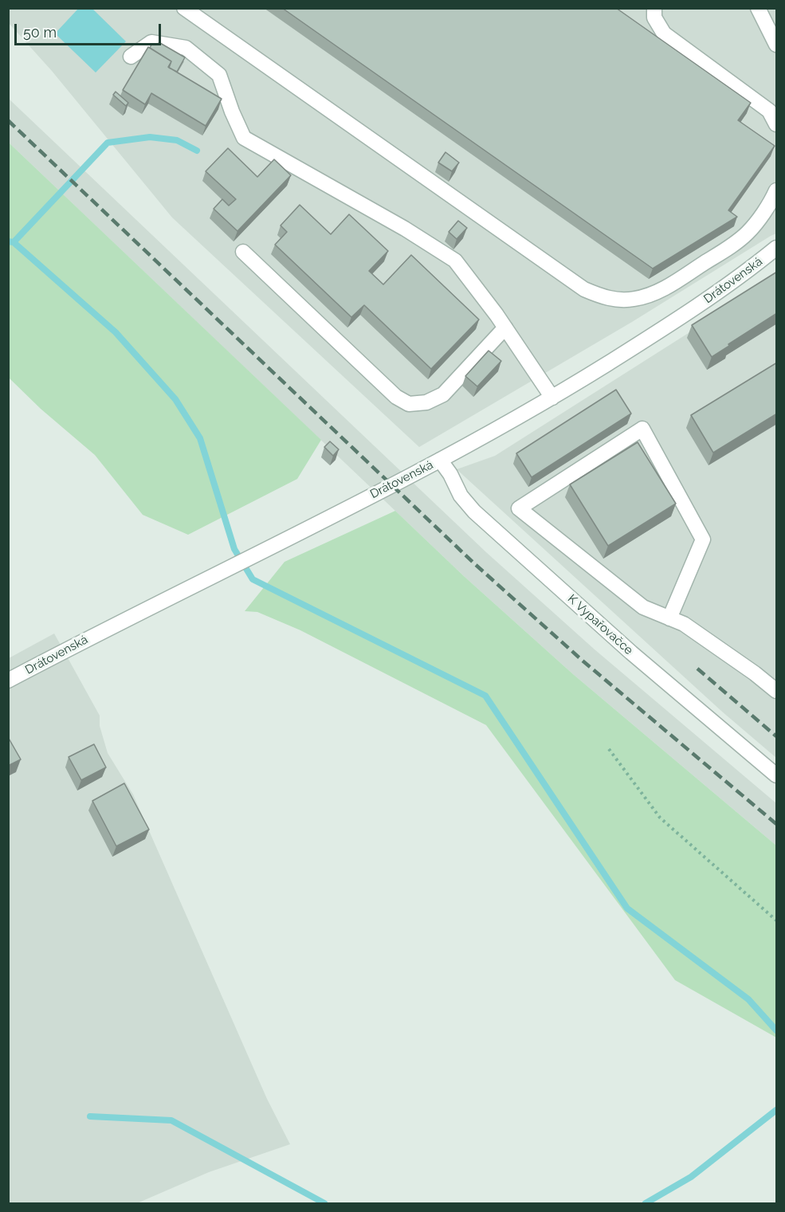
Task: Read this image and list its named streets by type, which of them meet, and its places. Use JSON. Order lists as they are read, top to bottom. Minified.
{"streets":{"street":["Drátovenská","K Vypařovačce"]},"crossings":[["Drátovenská","K Vypařovačce"]],"scale_bar":"50 m"}
